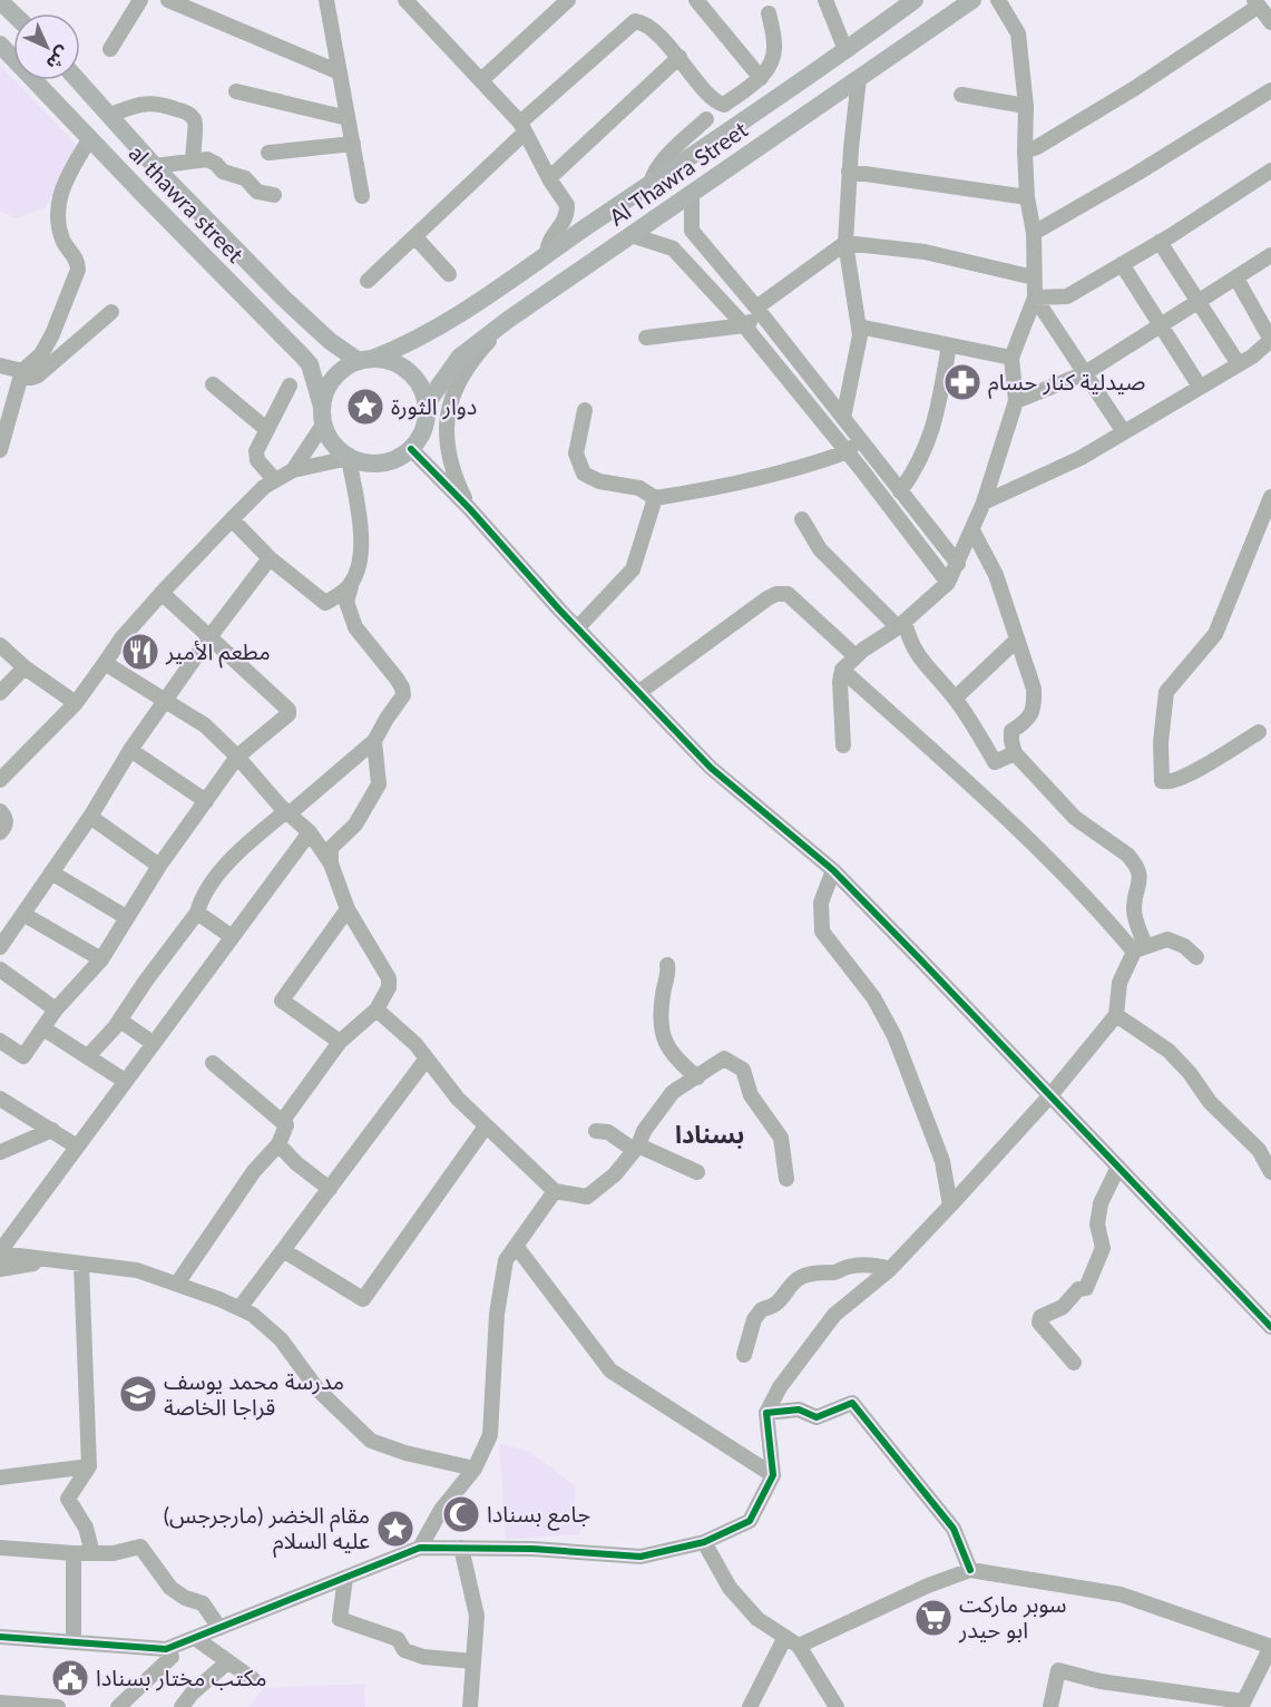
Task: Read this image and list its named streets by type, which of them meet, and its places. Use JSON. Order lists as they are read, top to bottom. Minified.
{"streets":{"main road":["Al Thawra Street","al thawra street"]},"crossings":[["Al Thawra Street","al thawra street"]],"districts":["بسنادا"],"places":{"pharmacy":["صيدلية كنار حسام"],"place":["دوار الثورة","مقام الخضر (مارجرجس) عليه السلام"],"restaurant":["مطعم الأمير"],"school or university":["مدرسة محمد يوسف قراجا الخاصة"],"mosque":["جامع بسنادا"],"supermarket":["سوبر ماركت ابو حيدر"],"public building":["مكتب مختار بسنادا"]},"north":"bottom right"}
